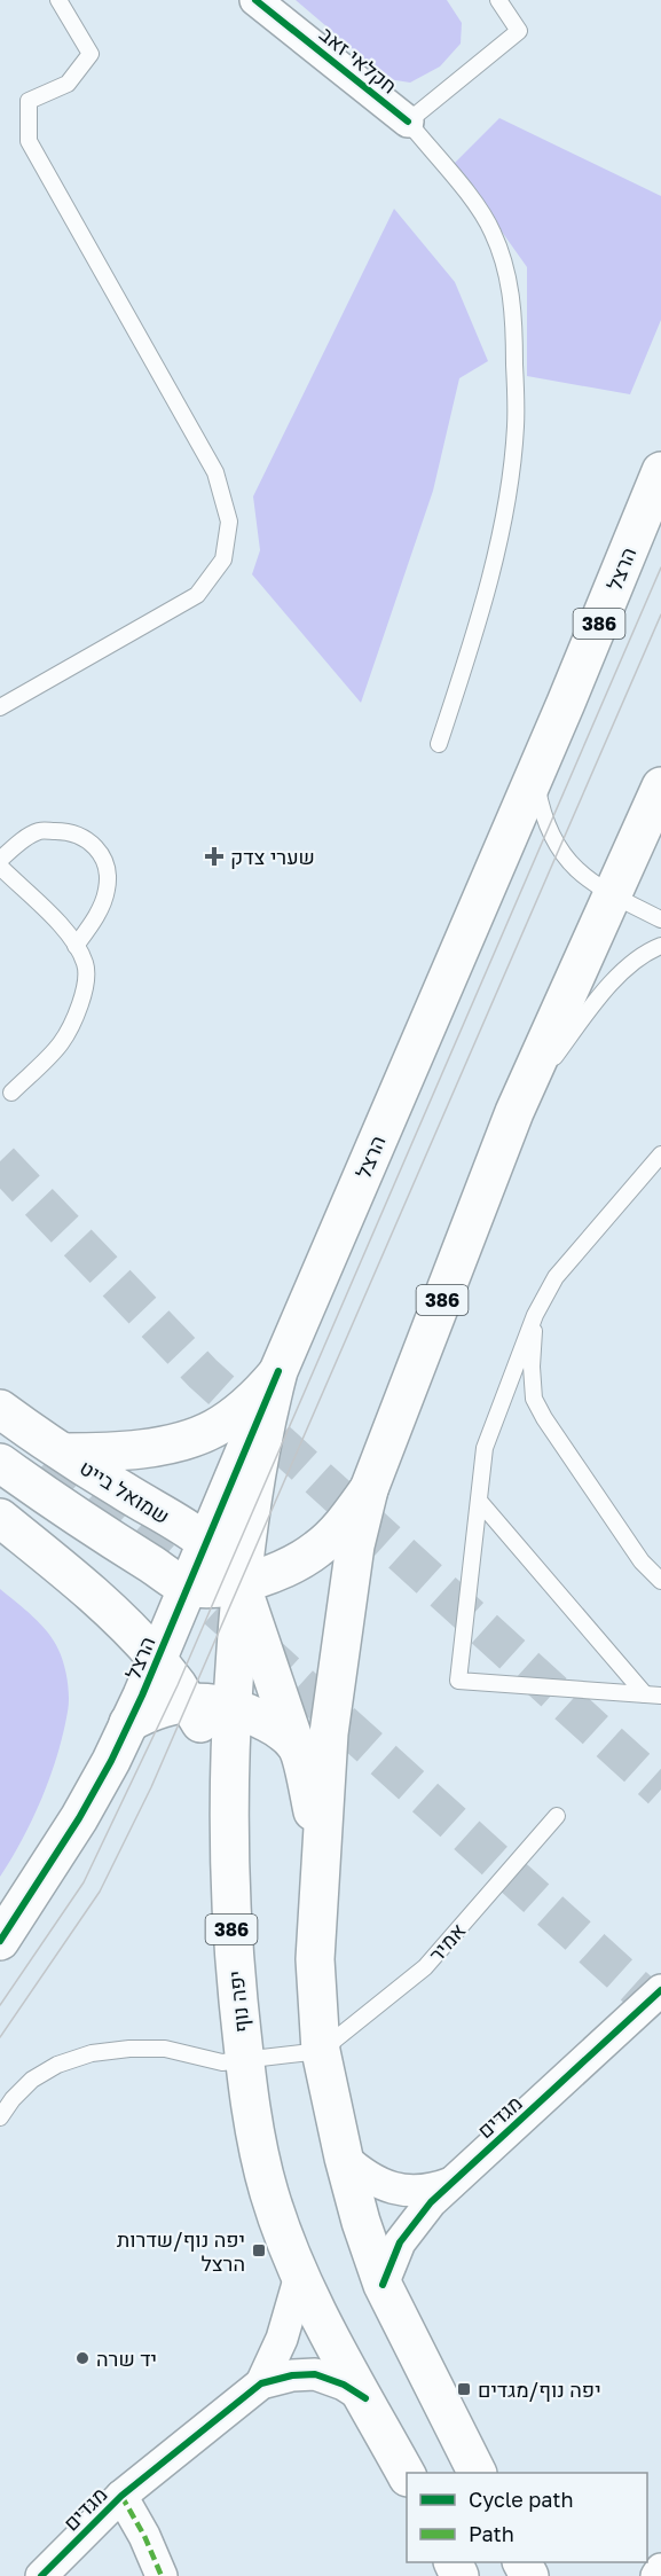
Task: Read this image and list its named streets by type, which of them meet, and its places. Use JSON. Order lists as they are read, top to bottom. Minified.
{"streets":{"main road":["הרצל","386","שמואל בייט","יפה נוף"],"street":["חקלאי זאב","מגדים"],"lane":["אמיר"]},"crossings":[["הרצל","שמואל בייט"],["הרצל","יפה נוף"],["386","שמואל בייט"],["386","אמיר"],["386","מגדים"],["שמואל בייט","יפה נוף"],["יפה נוף","מגדים"]],"places":{"health":["שערי צדק"],"transit":["יפה נוף/שדרות הרצל","יפה נוף/מגדים"],"other":["יד שרה"]},"legend":["Cycle path","Path"]}
